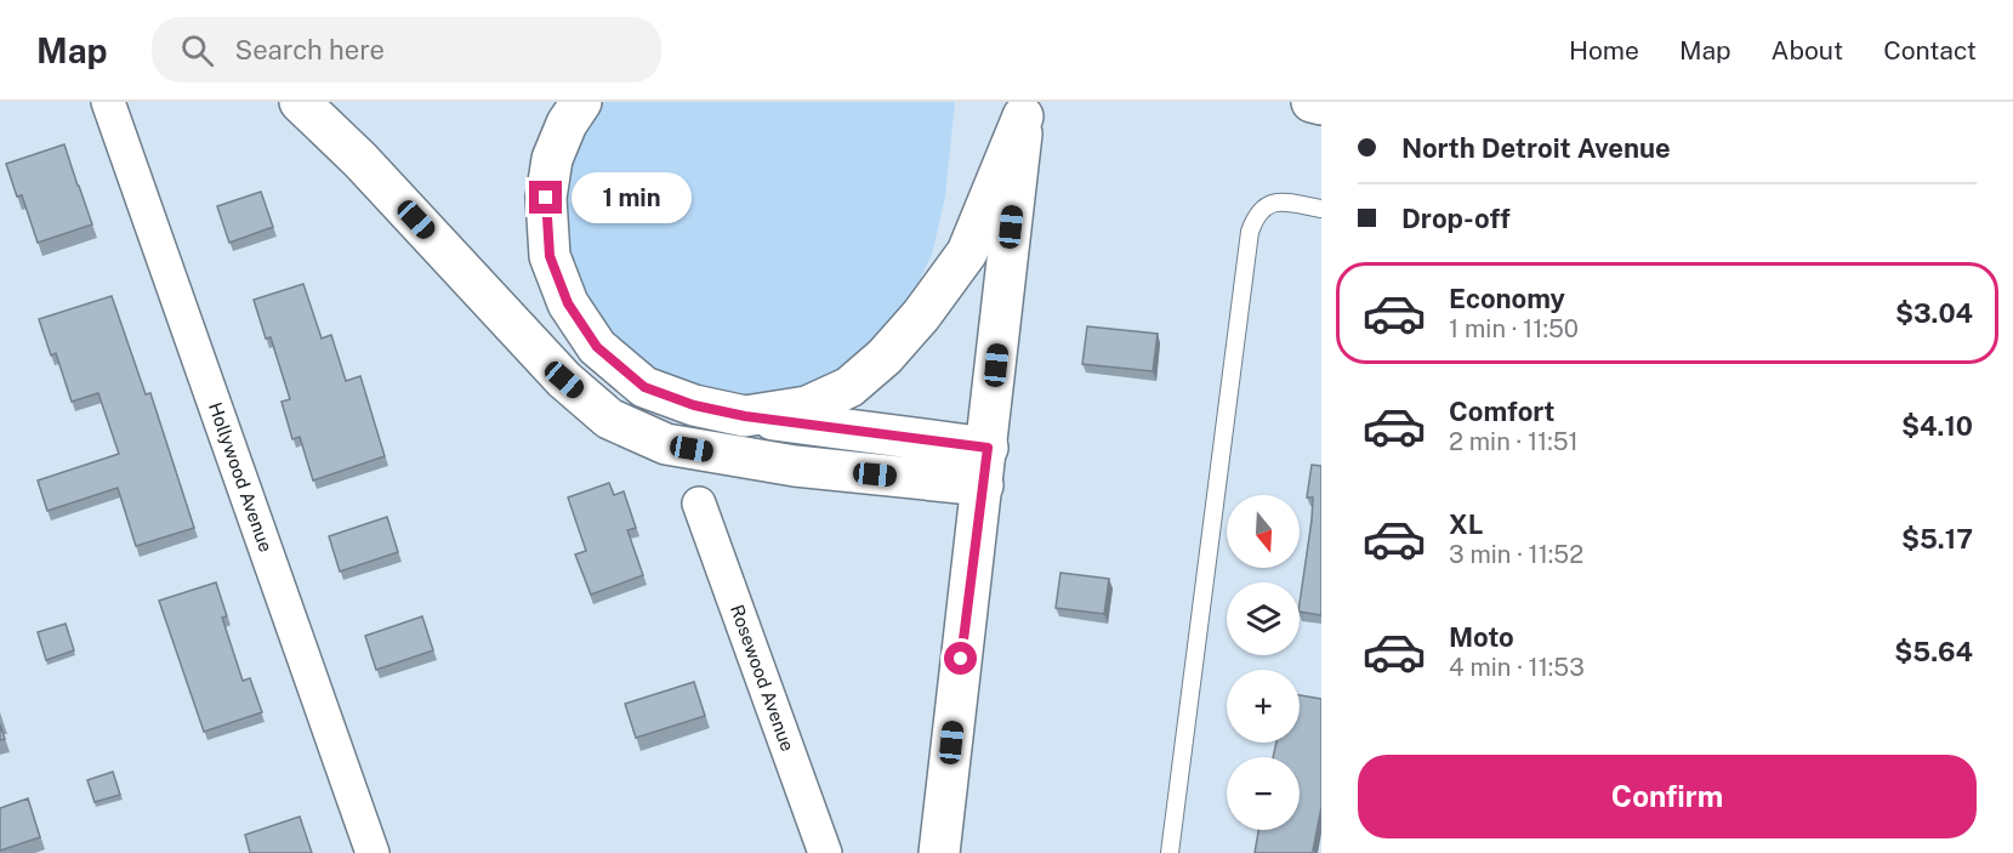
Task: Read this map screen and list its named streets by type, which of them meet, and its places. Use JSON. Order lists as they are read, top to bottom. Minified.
{"streets":{"street":["Hollywood Avenue","Rosewood Avenue"]},"north":"bottom","page":{"header":"Map","search":"Search here","nav":["Home","Map","About","Contact"],"banner":["North Detroit Avenue","Drop-off"],"bubble":"1 min","list":[{"name":"Economy","note":"1 min · 11:50","value":"$3.04"},{"name":"Comfort","note":"2 min · 11:51","value":"$4.10"},{"name":"XL","note":"3 min · 11:52","value":"$5.17"},{"name":"Moto","note":"4 min · 11:53","value":"$5.64"}],"map_buttons":["+","−"],"buttons":"Confirm"}}
